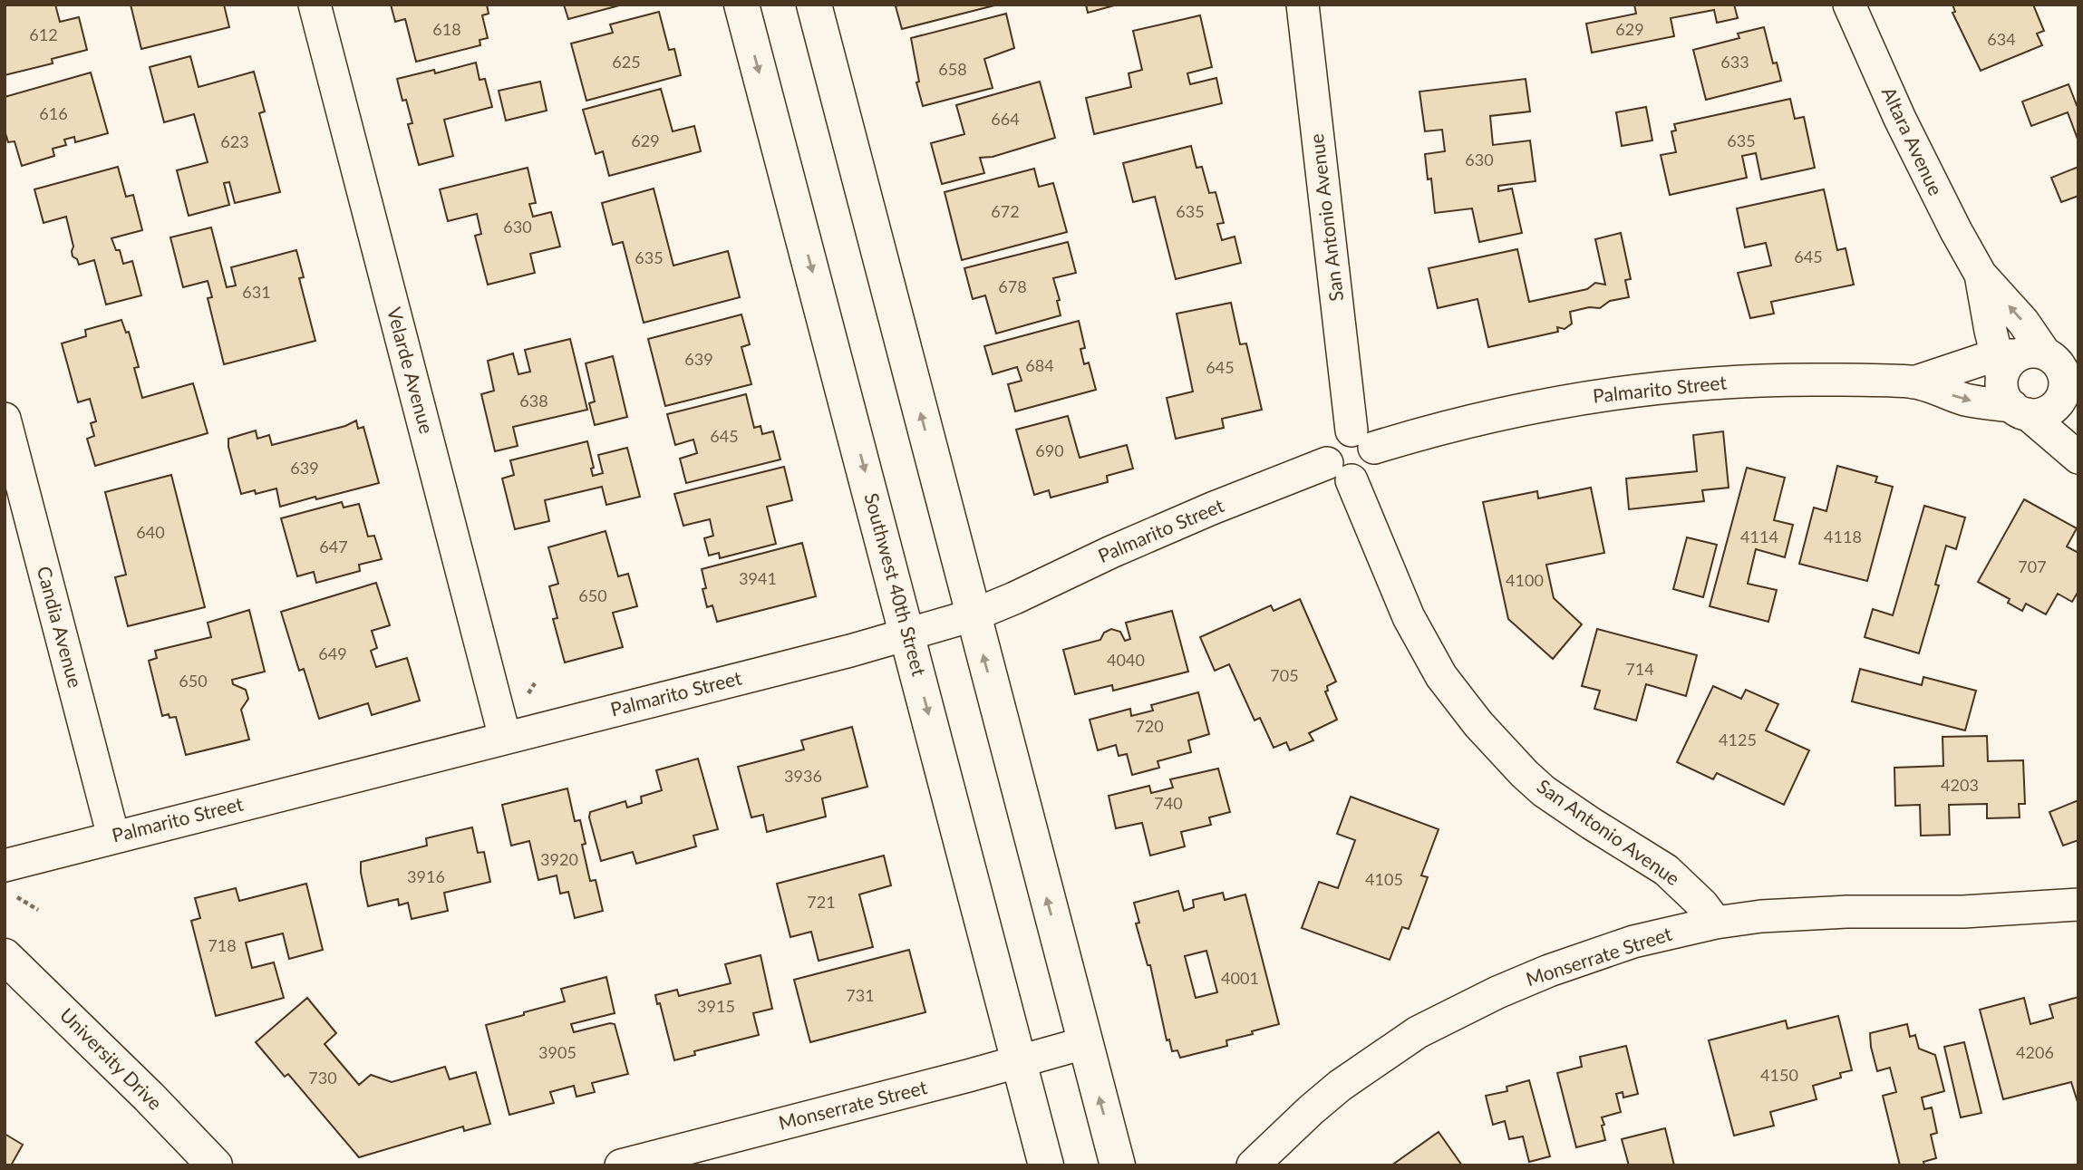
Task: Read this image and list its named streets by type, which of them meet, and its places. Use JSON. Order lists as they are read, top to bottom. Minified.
{"streets":{"main road":["Southwest 40th Street","University Drive"],"street":["Altara Avenue","San Antonio Avenue","Velarde Avenue","Palmarito Street","Candia Avenue","Monserrate Street"]},"crossings":[["Altara Avenue","Palmarito Street"],["San Antonio Avenue","Palmarito Street"],["San Antonio Avenue","Monserrate Street"],["Velarde Avenue","Palmarito Street"],["Palmarito Street","Southwest 40th Street"],["Palmarito Street","Candia Avenue"],["Southwest 40th Street","Monserrate Street"]],"house_numbers":["618","629","612","634","625","633","658","616","664","629","635","623","630","672","635","630","645","635","678","631","639","684","645","638","645","690","639","640","4114","4118","647","707","3941","4100","650","649","4040","714","705","650","720","4125","3936","4203","740","3920","3916","4105","721","718","4001","731","3915","3905","4206","4150","730"]}
